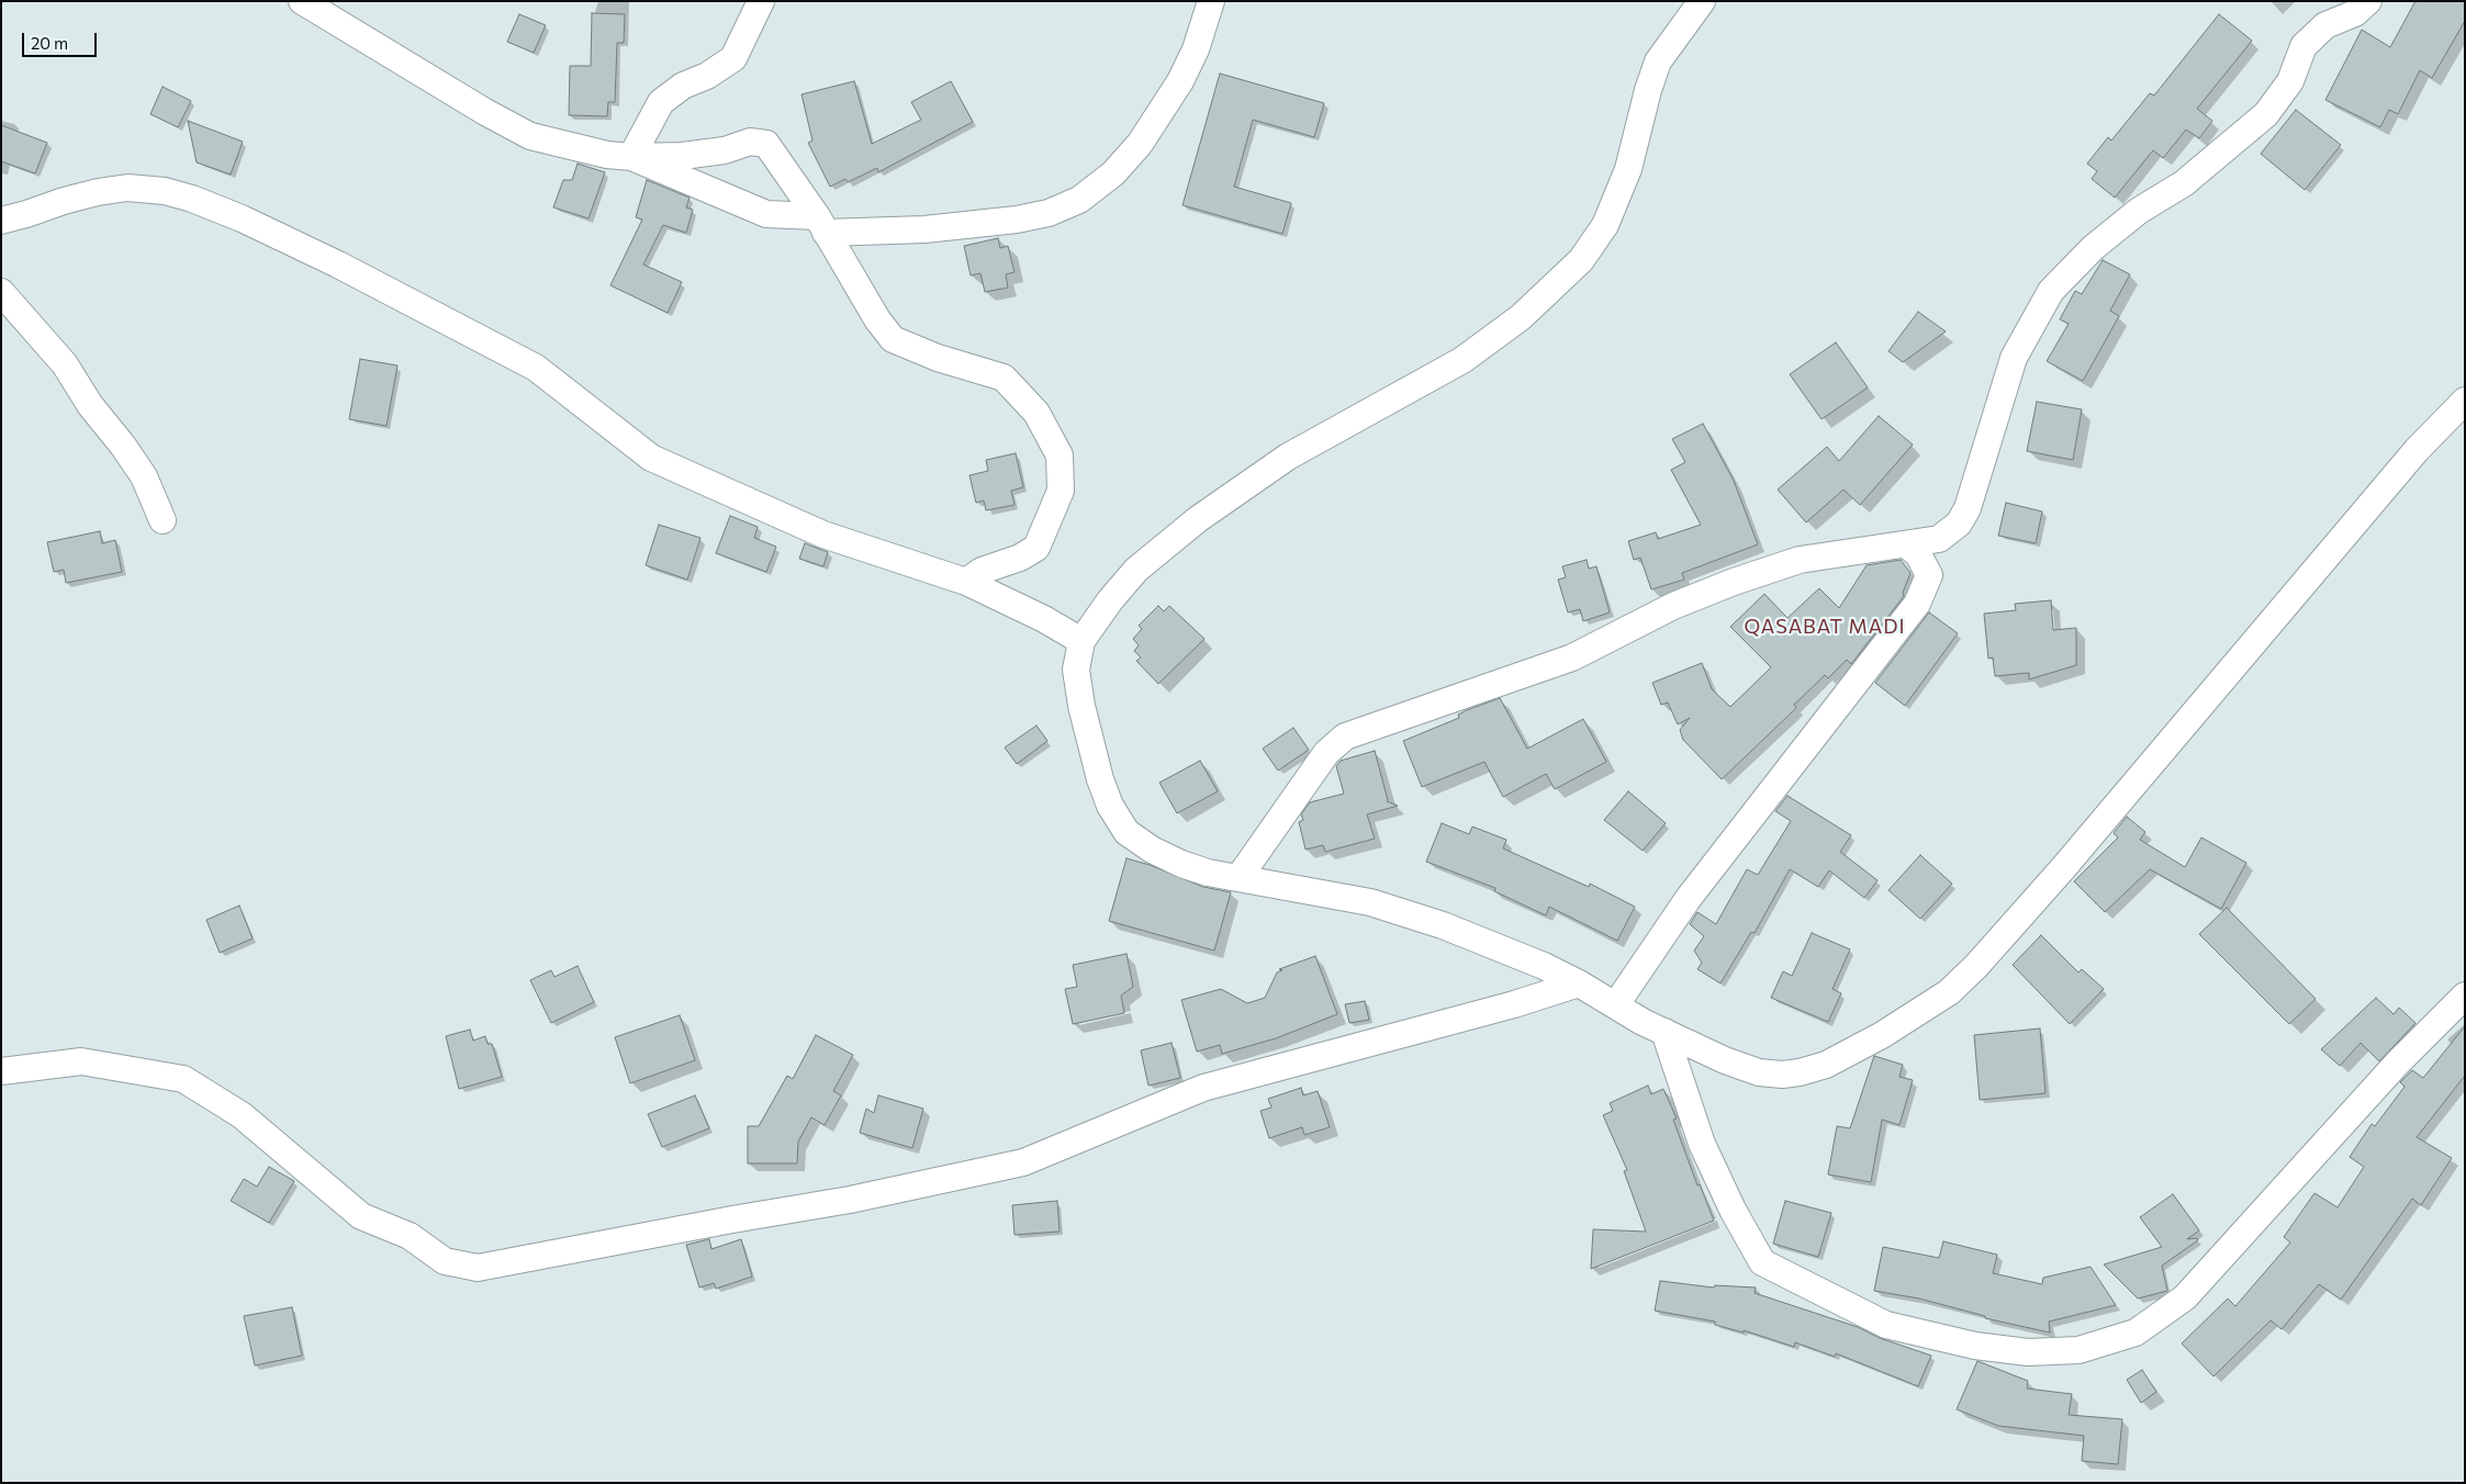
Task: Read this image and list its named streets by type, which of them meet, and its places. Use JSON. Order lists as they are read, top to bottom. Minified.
{"districts":["QASABAT MADI"],"scale_bar":"20 m"}
